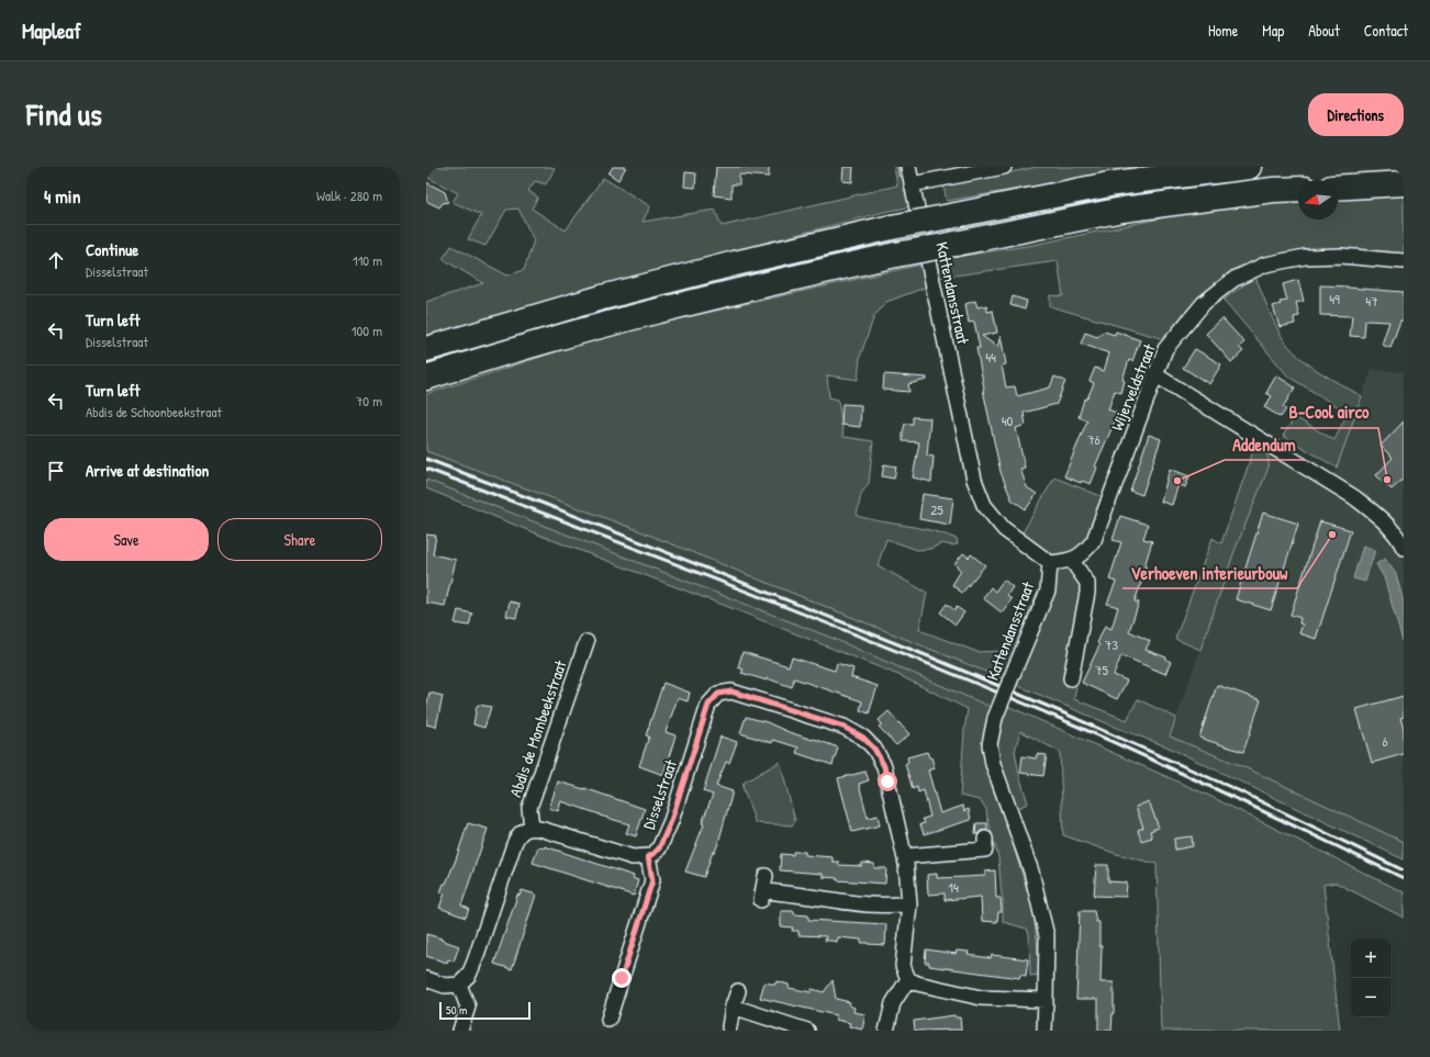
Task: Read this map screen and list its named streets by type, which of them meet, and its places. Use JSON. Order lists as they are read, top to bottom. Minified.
{"streets":{"street":["Kattendansstraat","Wijerveldstraat","Abdis de Mombeekstraat","Disselstraat"]},"places":["B-Cool airco","Addendum","Verhoeven interieurbouw"],"house_numbers":["49","47","44","40","76","25","73","75","6","14"],"scale_bar":"50 m","north":"left","page":{"header":"Mapleaf","nav":["Home","Map","About","Contact"],"title":"Find us","buttons":["Directions",["Save","Share"]],"heading":["4 min","Walk · 280 m"],"list":[["Continue","Disselstraat","110 m"],["Turn left","Disselstraat","100 m"],["Turn left","Abdis de Schoonbeekstraat","70 m"],"Arrive at destination"],"map_buttons":["+","−"],"scale":"50 m"}}
